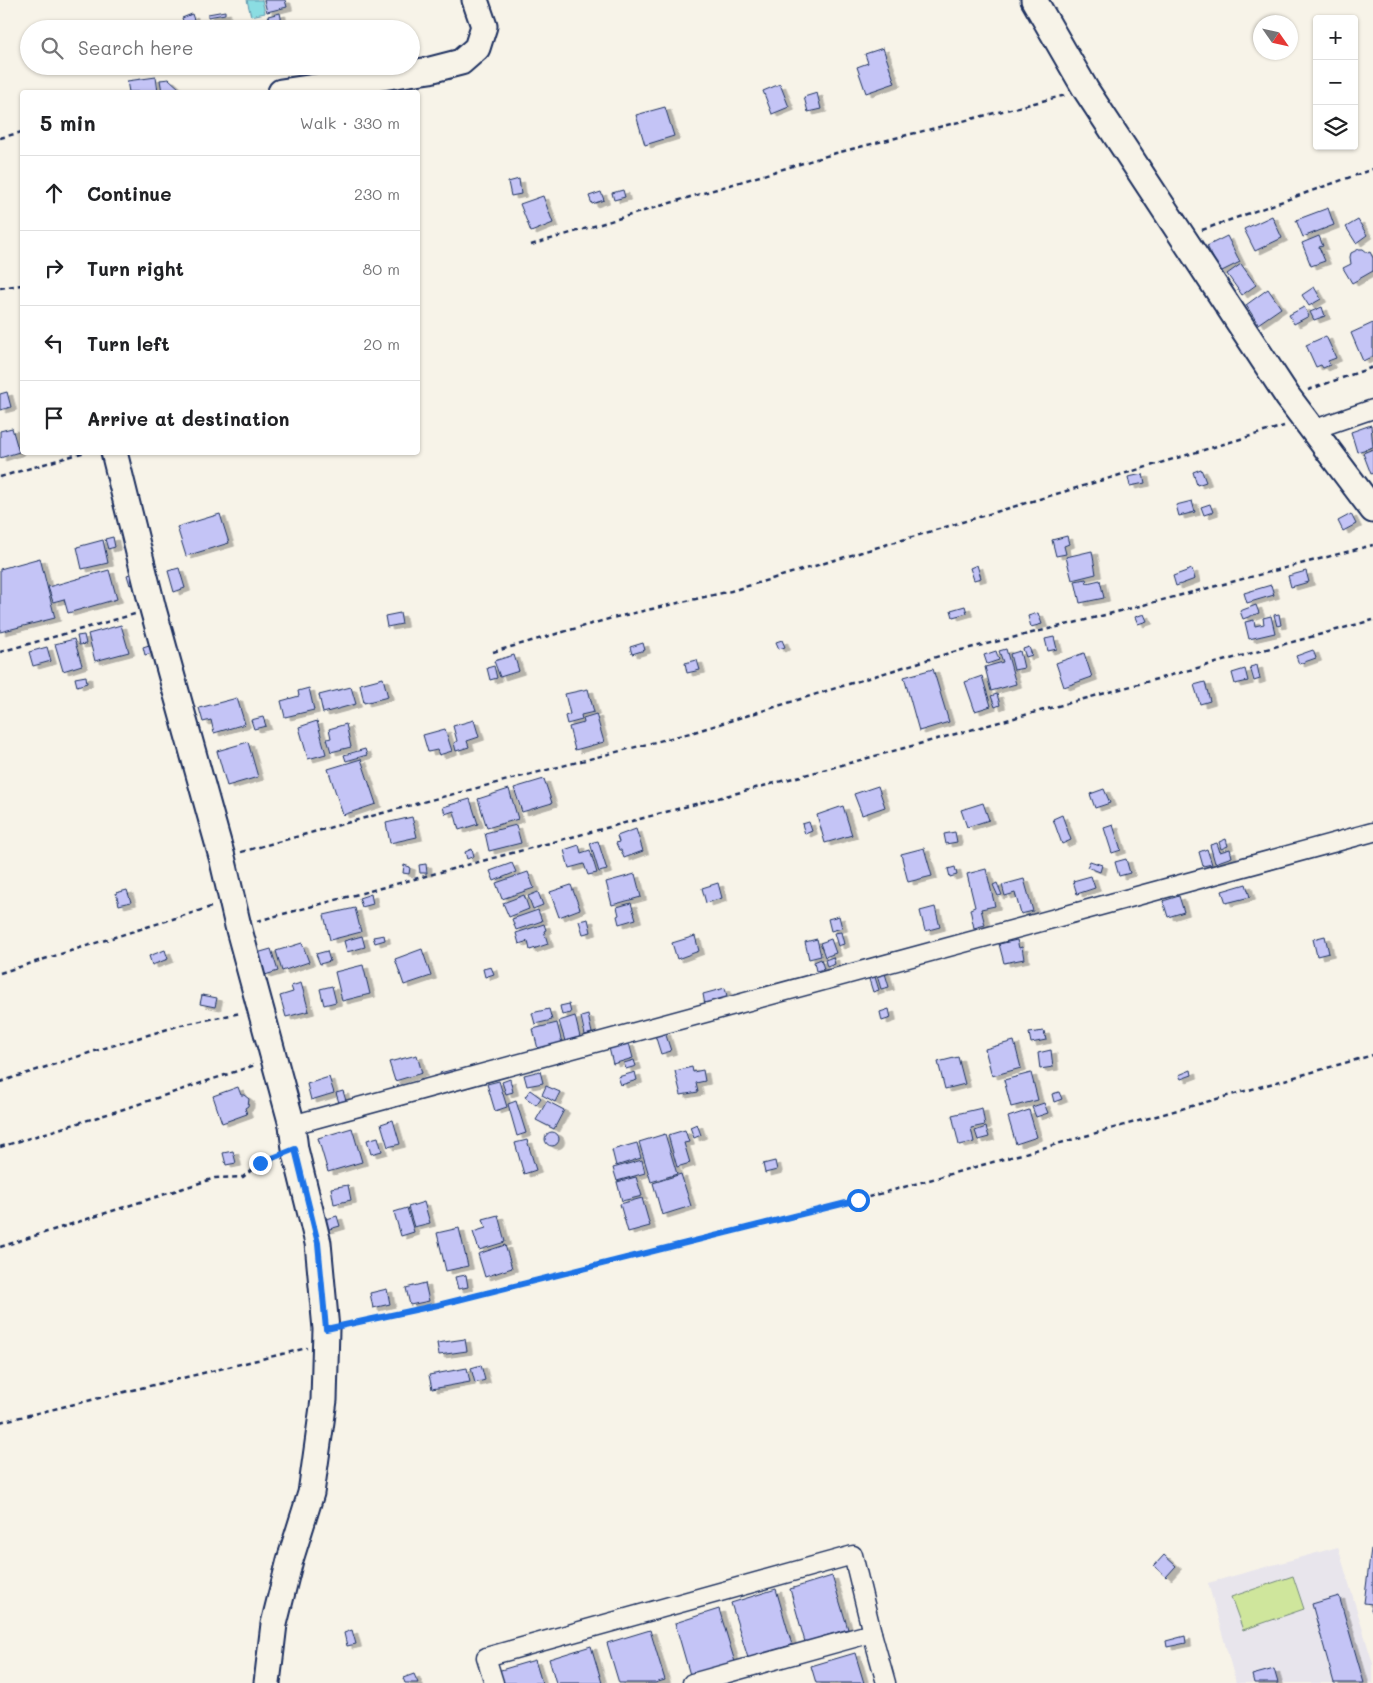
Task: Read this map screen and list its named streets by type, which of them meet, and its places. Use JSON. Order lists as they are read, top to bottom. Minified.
{"north":"bottom right","page":{"map_buttons":["+","−"],"search":"Search here","heading":["5 min","Walk · 330 m"],"list":[["Continue","230 m"],["Turn right","80 m"],["Turn left","20 m"],"Arrive at destination"]}}
